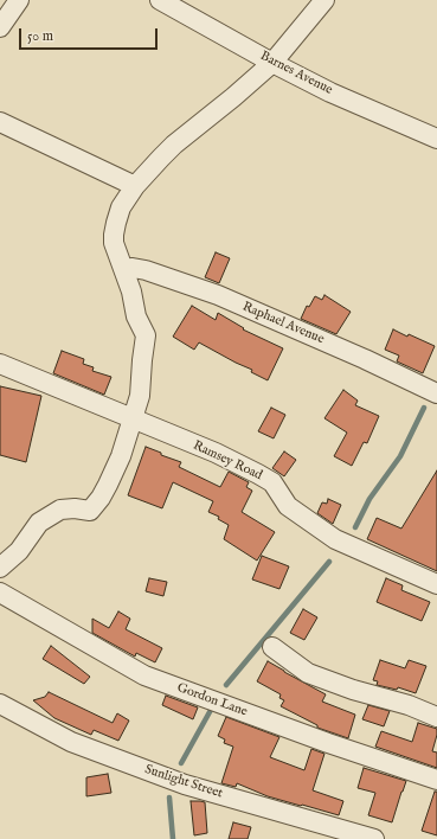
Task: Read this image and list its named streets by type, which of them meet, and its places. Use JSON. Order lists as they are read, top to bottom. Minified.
{"streets":{"street":["Barnes Avenue","Raphael Avenue","Ramsey Road","Gordon Lane","Sunlight Street"]},"scale_bar":"50 m"}
